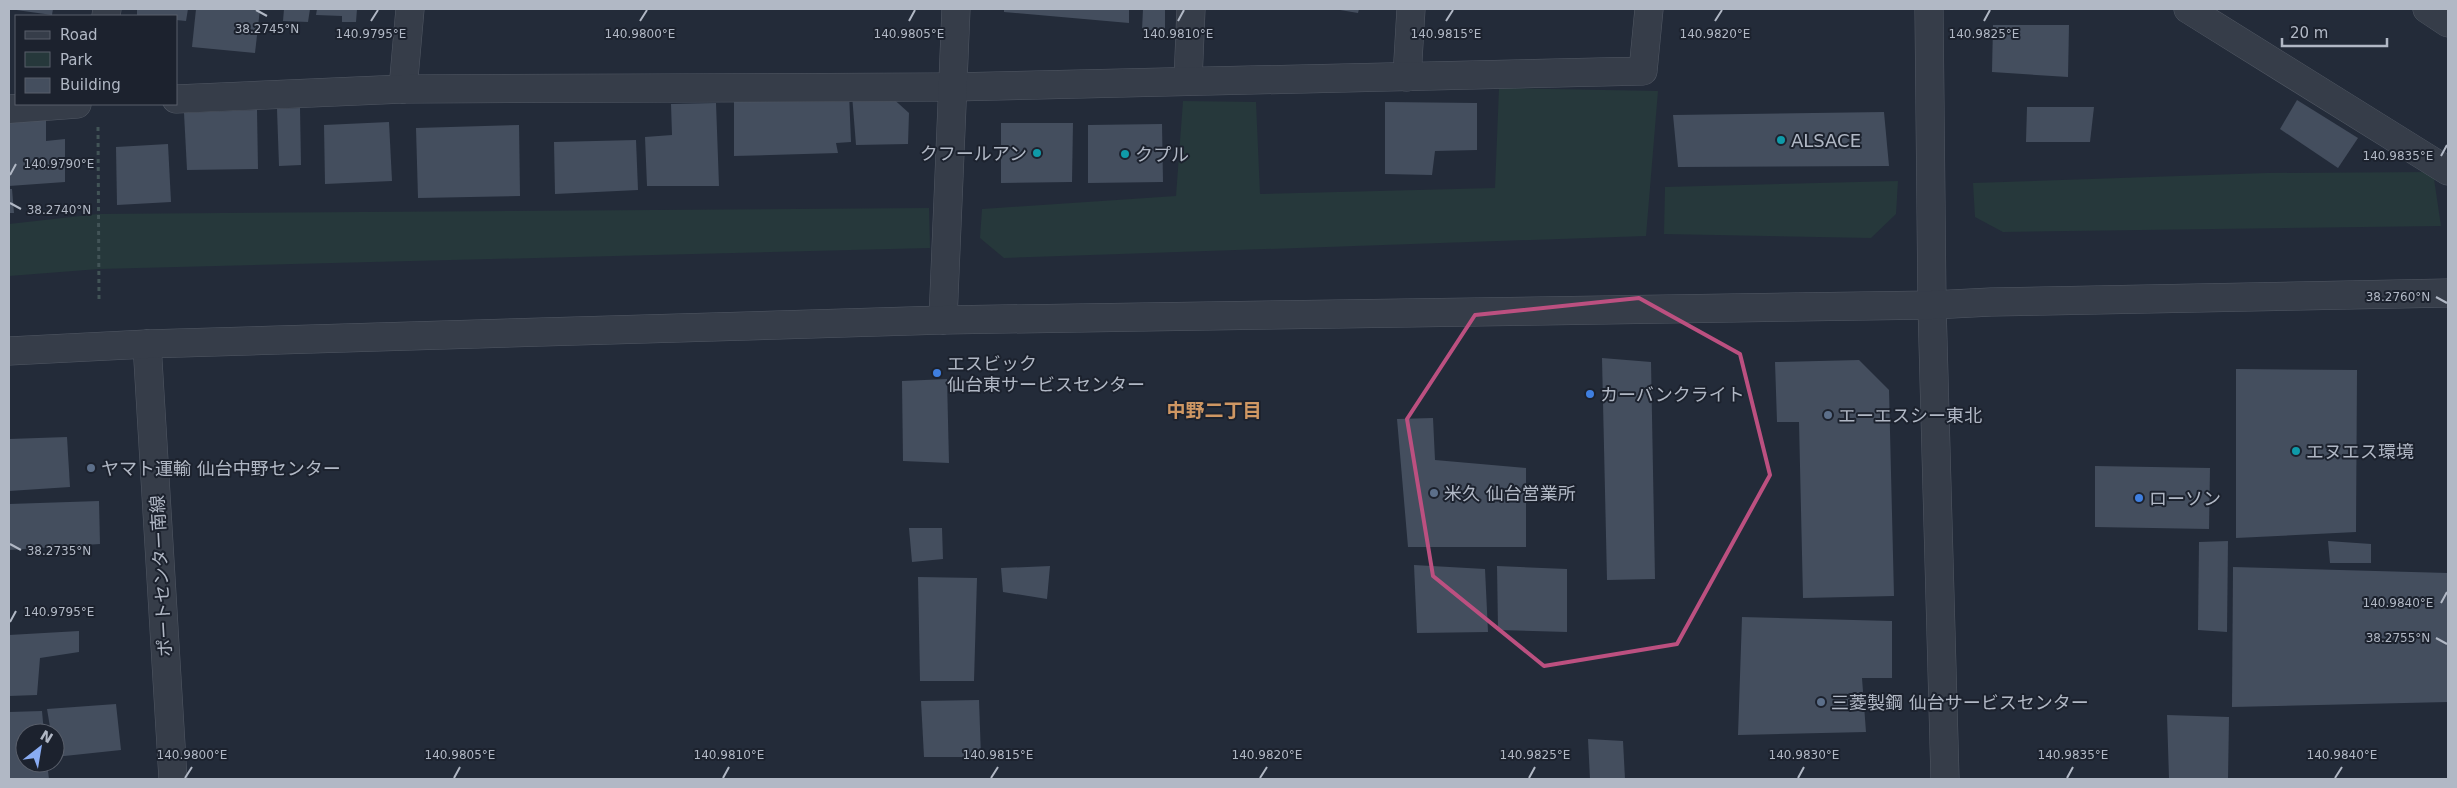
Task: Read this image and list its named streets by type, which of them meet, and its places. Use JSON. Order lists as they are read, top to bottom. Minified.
{"streets":{"street":["ポートセンター南線"]},"districts":["中野二丁目"],"places":["ALSACE","クフールアン","クプル","エスビック 仙台東サービスセンター","カーバンクライト","エーエスシー東北","エヌエス環境","ヤマト運輸 仙台中野センター","米久 仙台営業所","ローソン","三菱製鋼 仙台サービスセンター"],"legend":["Road","Park","Building"],"scale_bar":"20 m","north":"top right","coordinates":["38.2745°N","140.9805°E","140.9815°E","140.9795°E","140.9800°E","140.9810°E","140.9820°E","140.9825°E","140.9835°E","140.9790°E","38.2740°N","38.2760°N","38.2735°N","140.9840°E","38.2755°N","140.9830°E"]}
